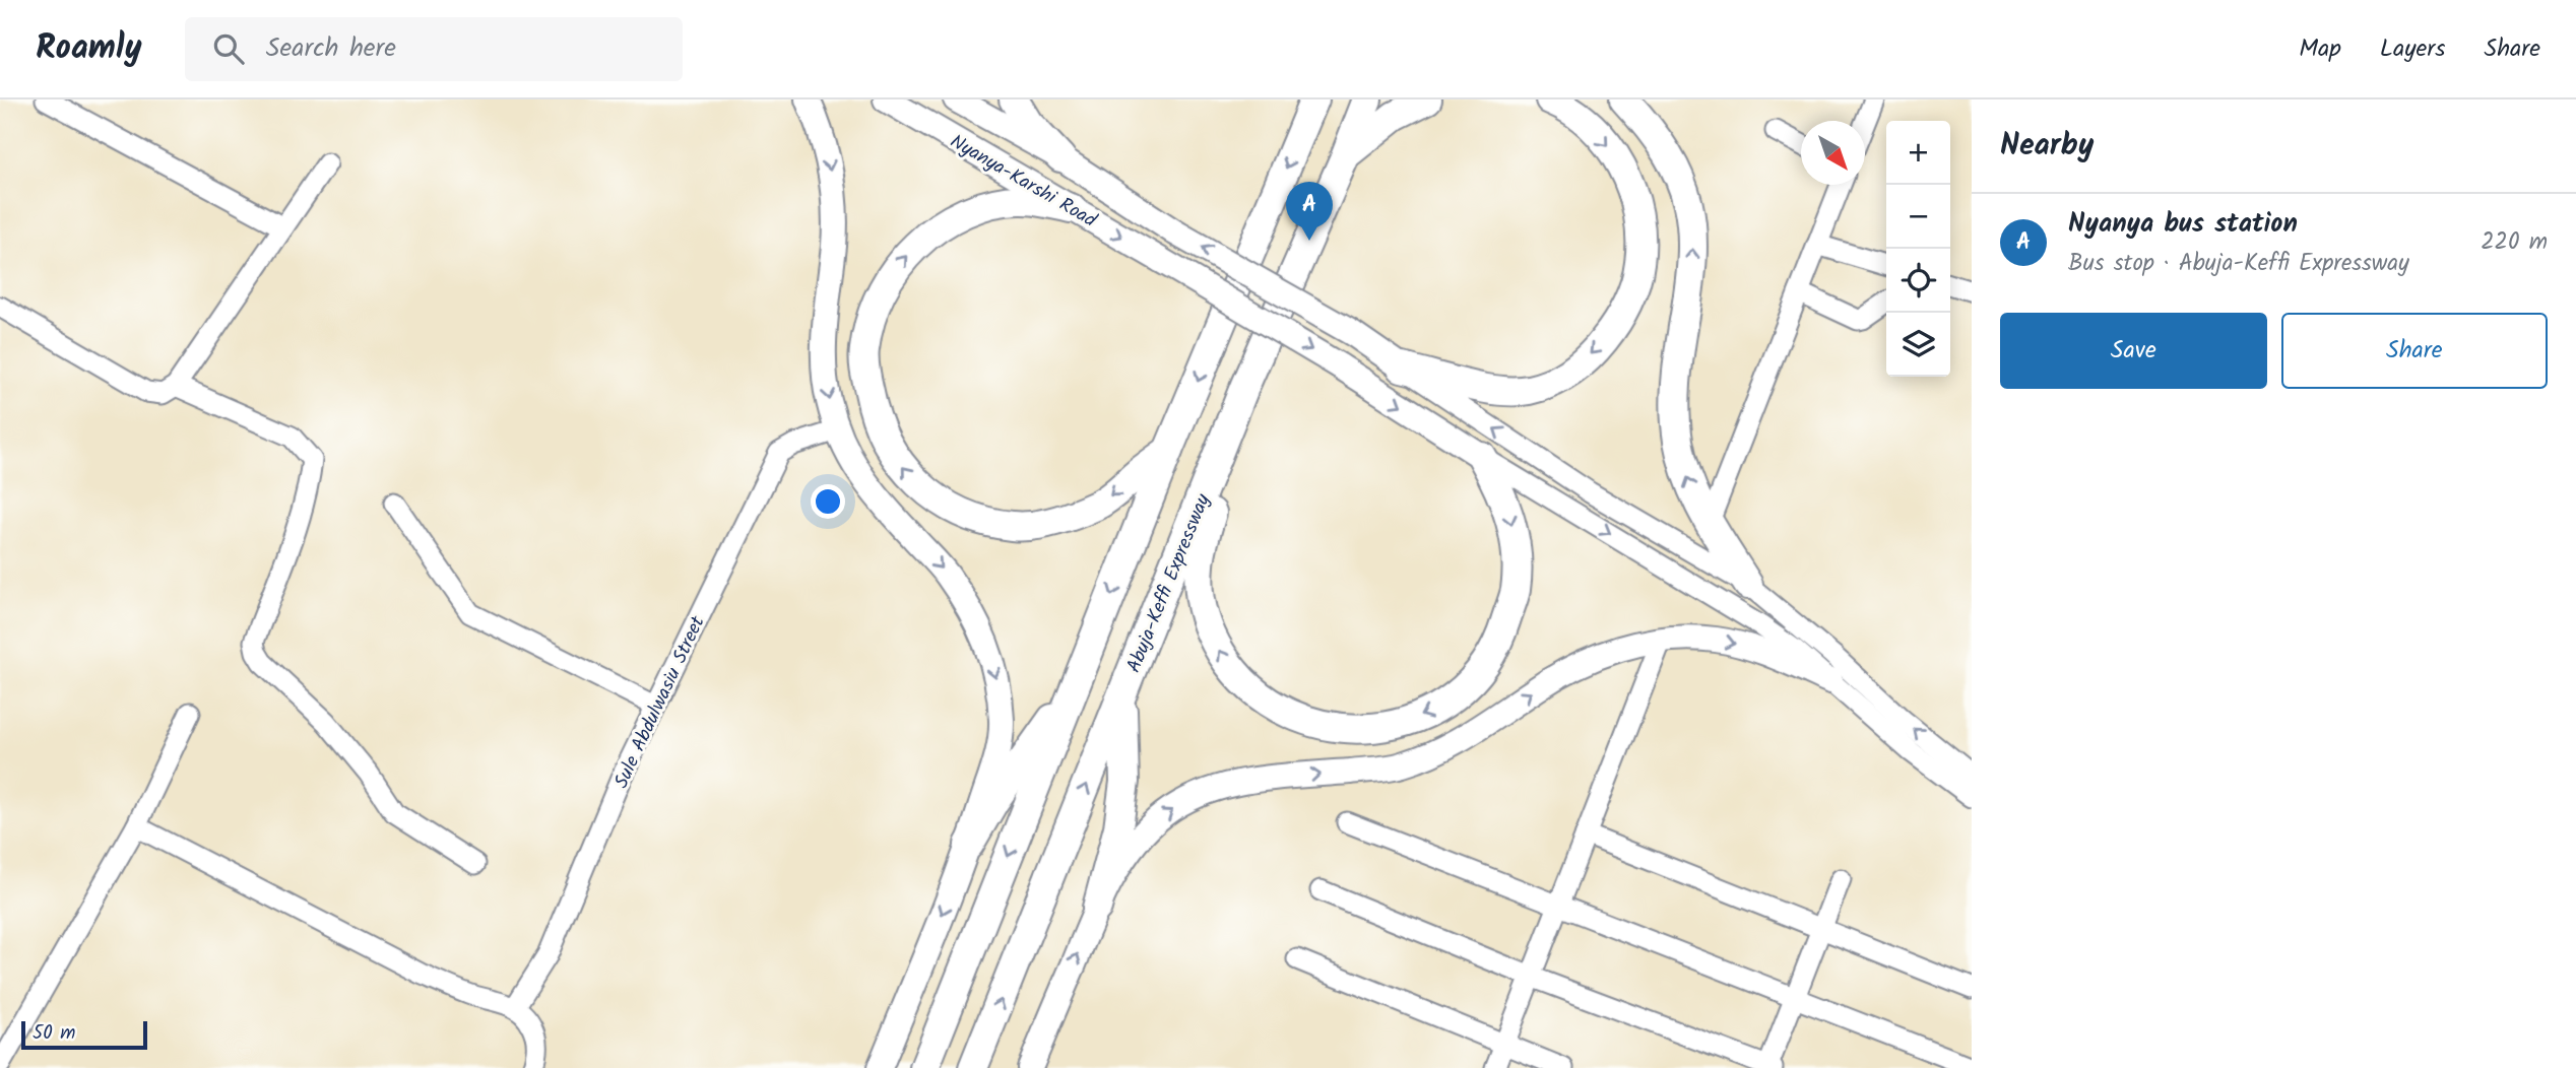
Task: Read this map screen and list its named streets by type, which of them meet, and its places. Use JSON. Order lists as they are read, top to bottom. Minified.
{"streets":{"highway":["Abuja-Keffi Expressway"],"main road":["Nyanya-Karshi Road"],"street":["Sule Abdulwasiu Street"]},"scale_bar":"50 m","north":"bottom right","page":{"header":"Roamly","search":"Search here","nav":["Map","Layers","Share"],"heading":"Nearby","map_buttons":["+","−"],"pins":"A","list":[{"mark":"A","name":"Nyanya bus station","note":"Bus stop · Abuja-Keffi Expressway","value":"220 m"}],"buttons":["Save","Share"],"scale":"50 m"}}
